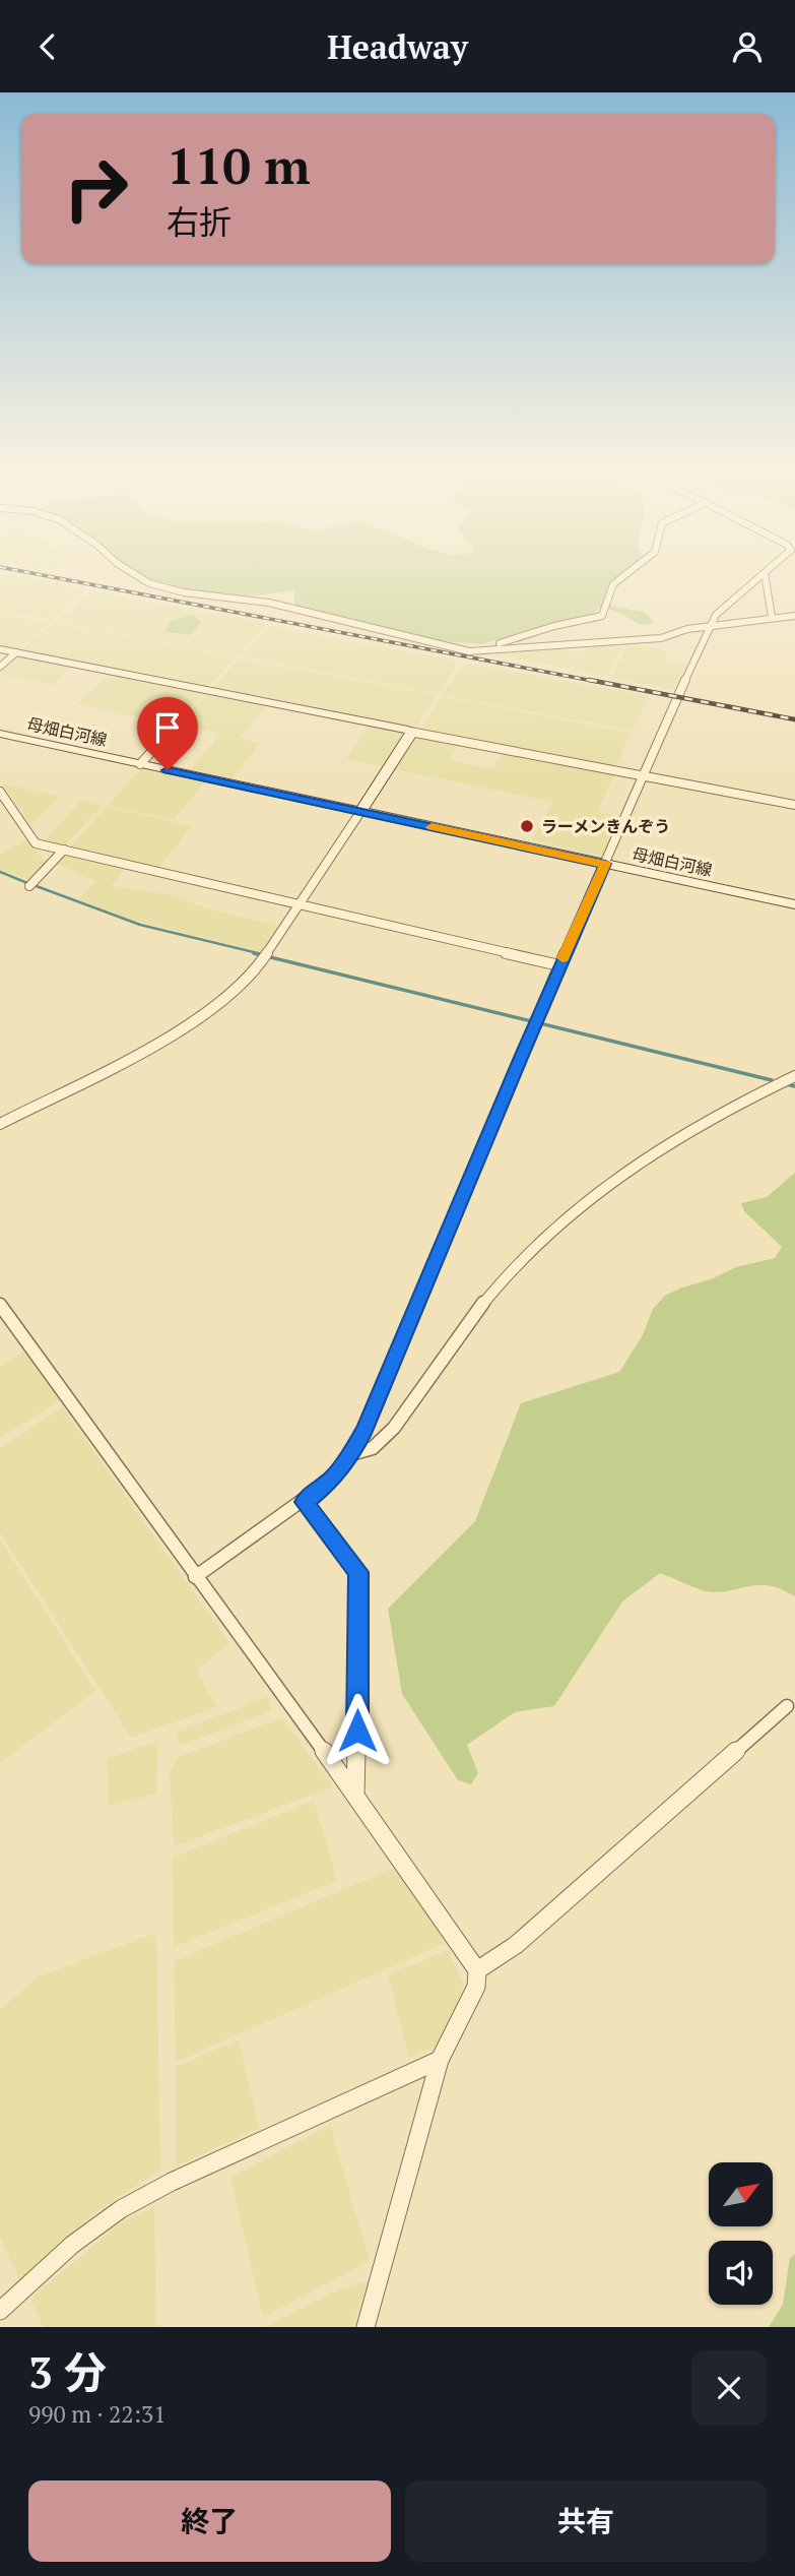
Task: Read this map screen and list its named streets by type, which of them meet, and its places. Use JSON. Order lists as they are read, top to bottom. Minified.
{"streets":{"main road":["母畑白河線"]},"places":["ラーメンきんぞう"],"north":"top right","page":{"header":"Headway","turn":["110 m","右折"],"heading":["3 分","990 m · 22:31"],"buttons":["終了","共有"]}}
